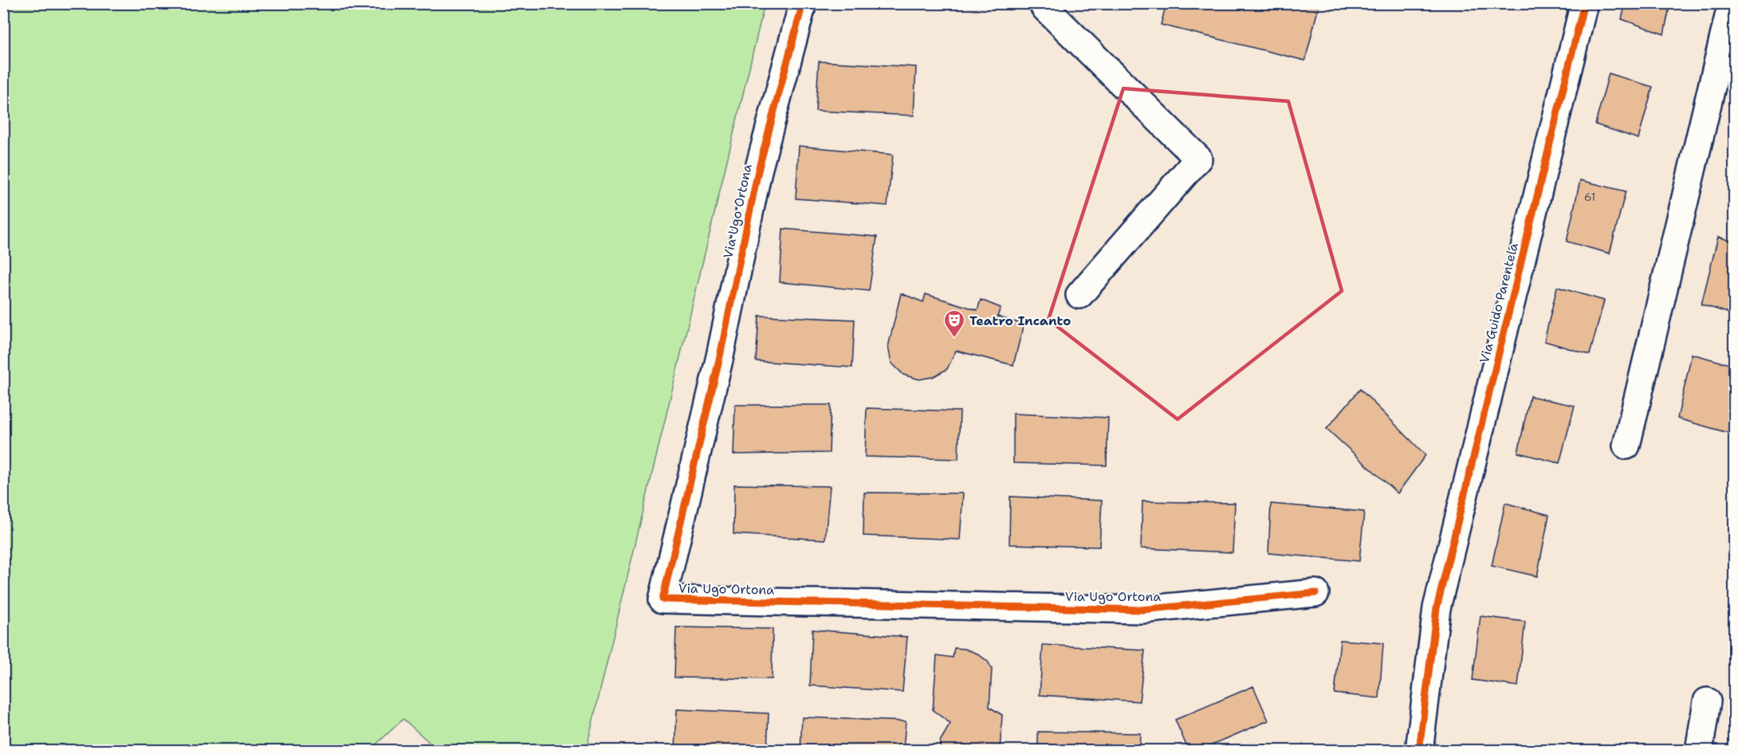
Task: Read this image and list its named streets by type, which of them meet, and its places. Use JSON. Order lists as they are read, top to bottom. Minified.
{"streets":{"street":["Via Ugo Ortona","Via Guido Parentela"]},"places":{"theatre":["Teatro Incanto"]},"house_numbers":["61"]}
